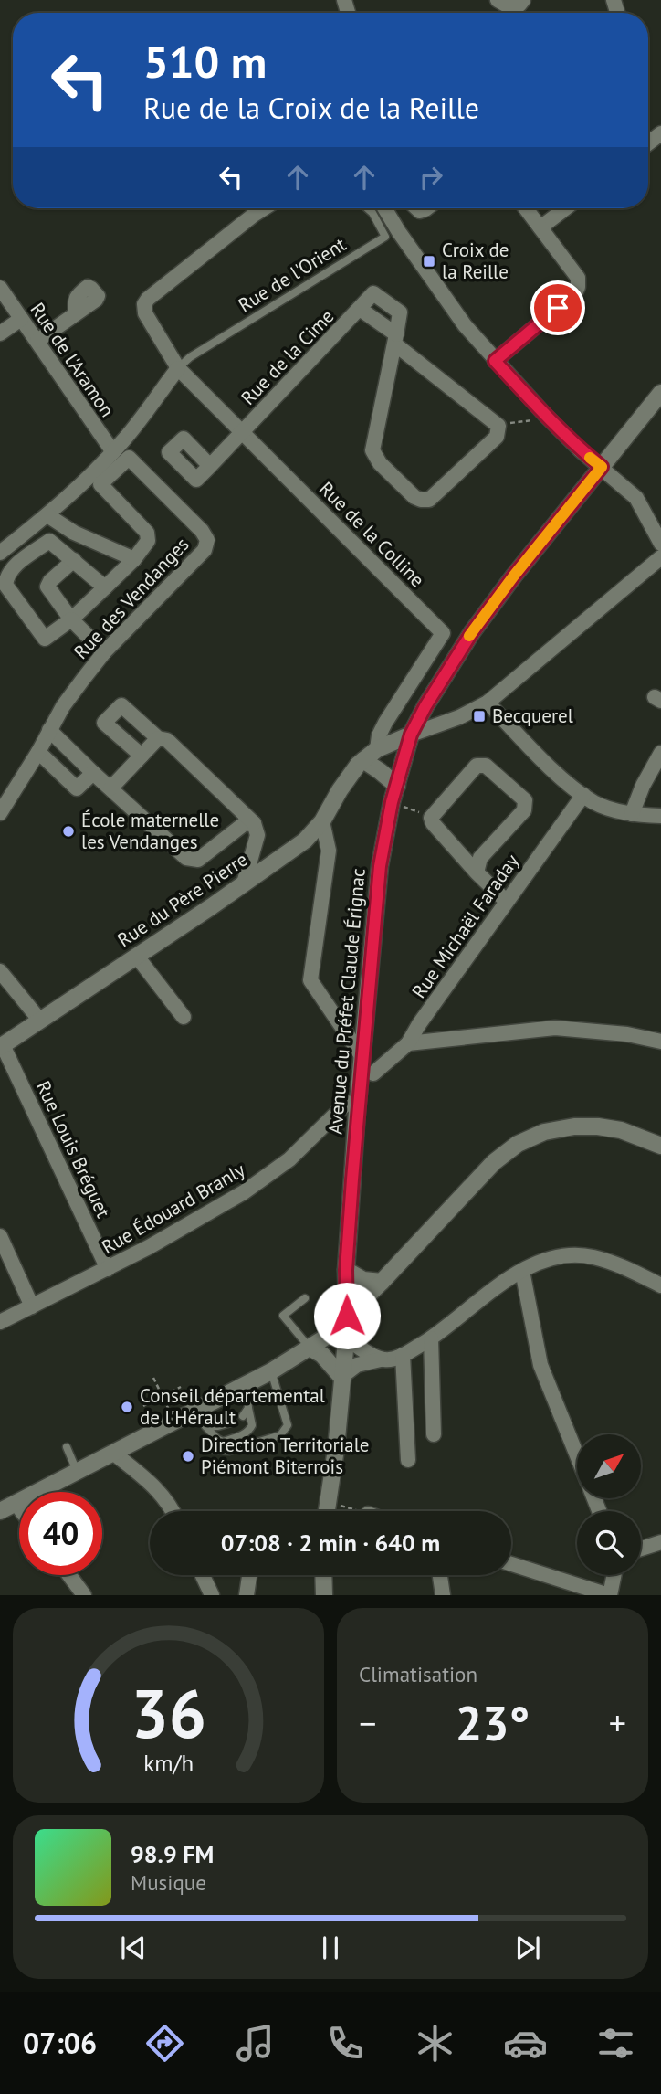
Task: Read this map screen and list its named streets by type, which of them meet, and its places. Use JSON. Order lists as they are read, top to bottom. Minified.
{"streets":{"street":["Rue de la Cime","Rue de l'Aramon","Rue de la Colline","Rue des Vendanges","Rue du Père Pierre","Rue Michaël Faraday","Avenue du Préfet Claude Érignac","Rue Louis Bréguet","Rue Édouard Branly"],"lane":["Rue de l'Orient"]},"crossings":[["Rue de l'Orient","Rue de la Colline"],["Rue de la Cime","Rue de la Colline"],["Rue de la Colline","Rue du Père Pierre"],["Rue du Père Pierre","Avenue du Préfet Claude Érignac"],["Rue du Père Pierre","Rue Louis Bréguet"],["Rue Louis Bréguet","Rue Édouard Branly"]],"places":{"transit":["Croix de la Reille","Becquerel"],"other":["École maternelle les Vendanges","Conseil départemental de l'Hérault","Direction Territoriale Piémont Biterrois"]},"north":"top right","page":{"turn":["510 m","Rue de la Croix de la Reille"],"limit":"40","trip":"07:08 · 2 min · 640 m","tile":"Climatisation","heat":["−","23°","+"],"song":["98.9 FM","Musique"],"tabs":"07:06","gauge":["36","km/h"]}}
